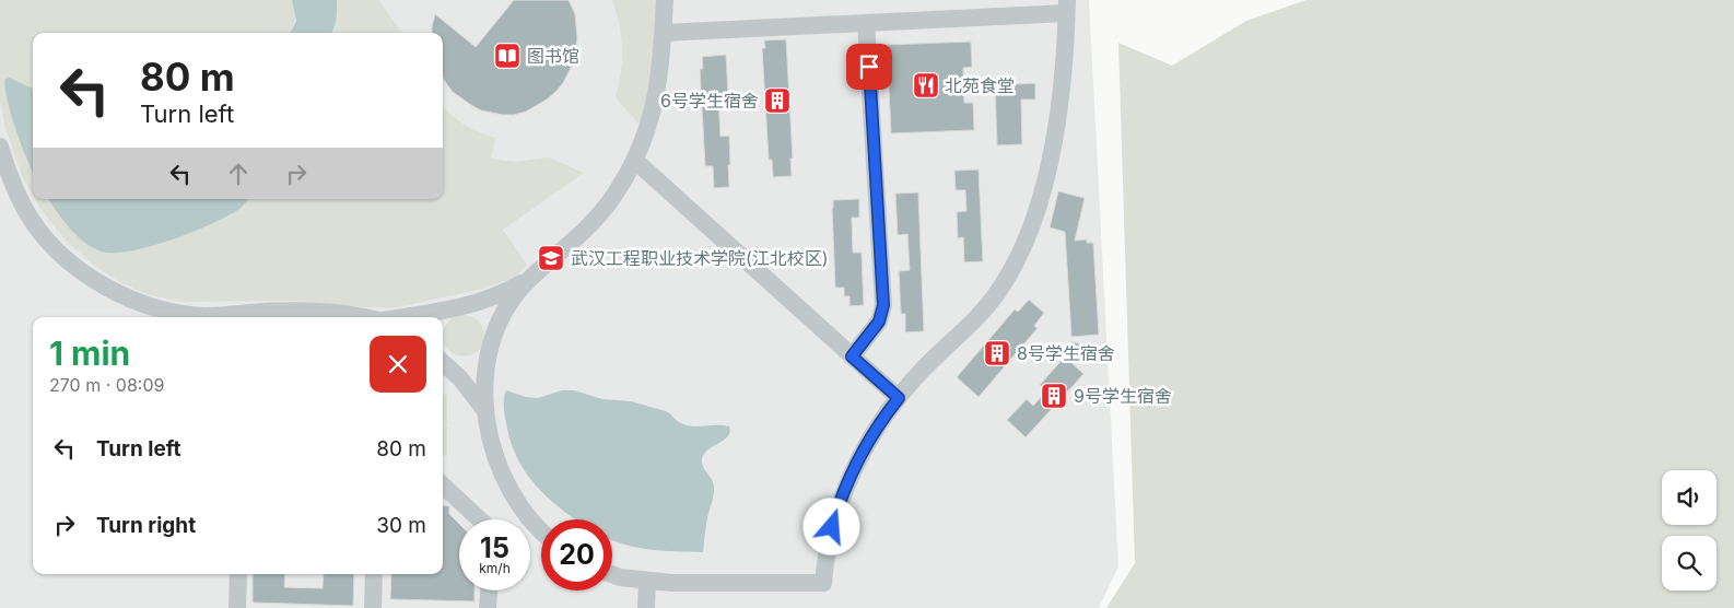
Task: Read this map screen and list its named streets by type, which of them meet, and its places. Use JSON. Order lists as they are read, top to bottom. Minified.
{"places":{"library":["图书馆"],"restaurant":["北苑食堂"],"building":["6号学生宿舍","8号学生宿舍","9号学生宿舍"],"school or university":["武汉工程职业技术学院(江北校区)"]},"page":{"turn":["80 m","Turn left"],"heading":["1 min","270 m · 08:09"],"list":[{"name":"Turn left","value":"80 m"},{"name":"Turn right","value":"30 m"}],"speed":"15 km/h","limit":"20"}}
